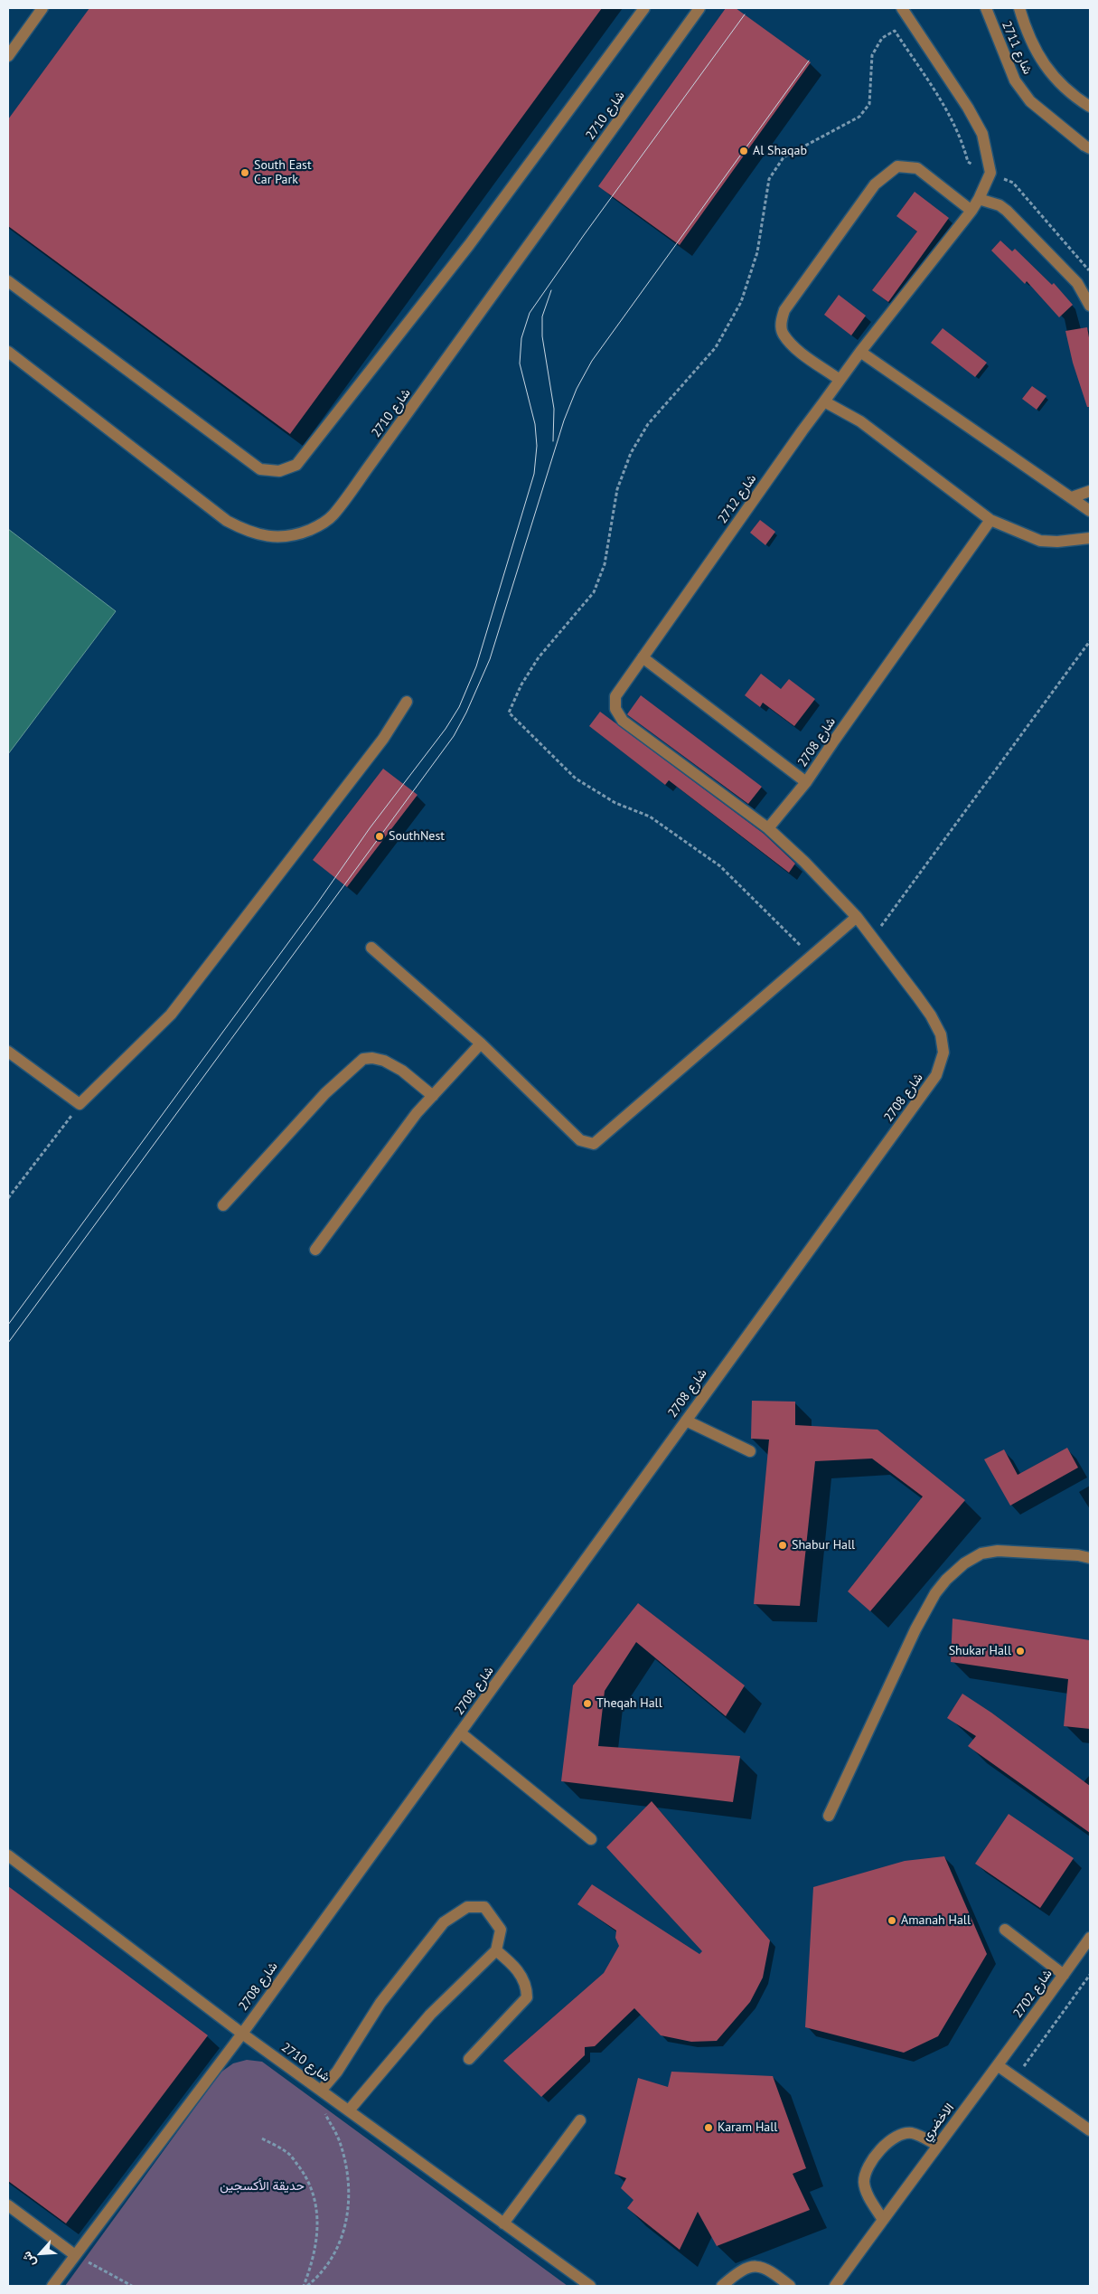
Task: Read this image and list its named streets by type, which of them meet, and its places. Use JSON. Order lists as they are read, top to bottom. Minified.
{"streets":{"street":["شارع 2711","شارع 2710","شارع 2712","شارع 2708","شارع 2702","الاخضري"]},"crossings":[["شارع 2710","شارع 2708"],["شارع 2712","شارع 2708"],["شارع 2702","الاخضري"]],"parks":["حديقة الأكسجين"],"places":["Al Shaqab","South East Car Park","SouthNest","Shabur Hall","Shukar Hall","Theqah Hall","Amanah Hall","Karam Hall"],"north":"bottom left"}
